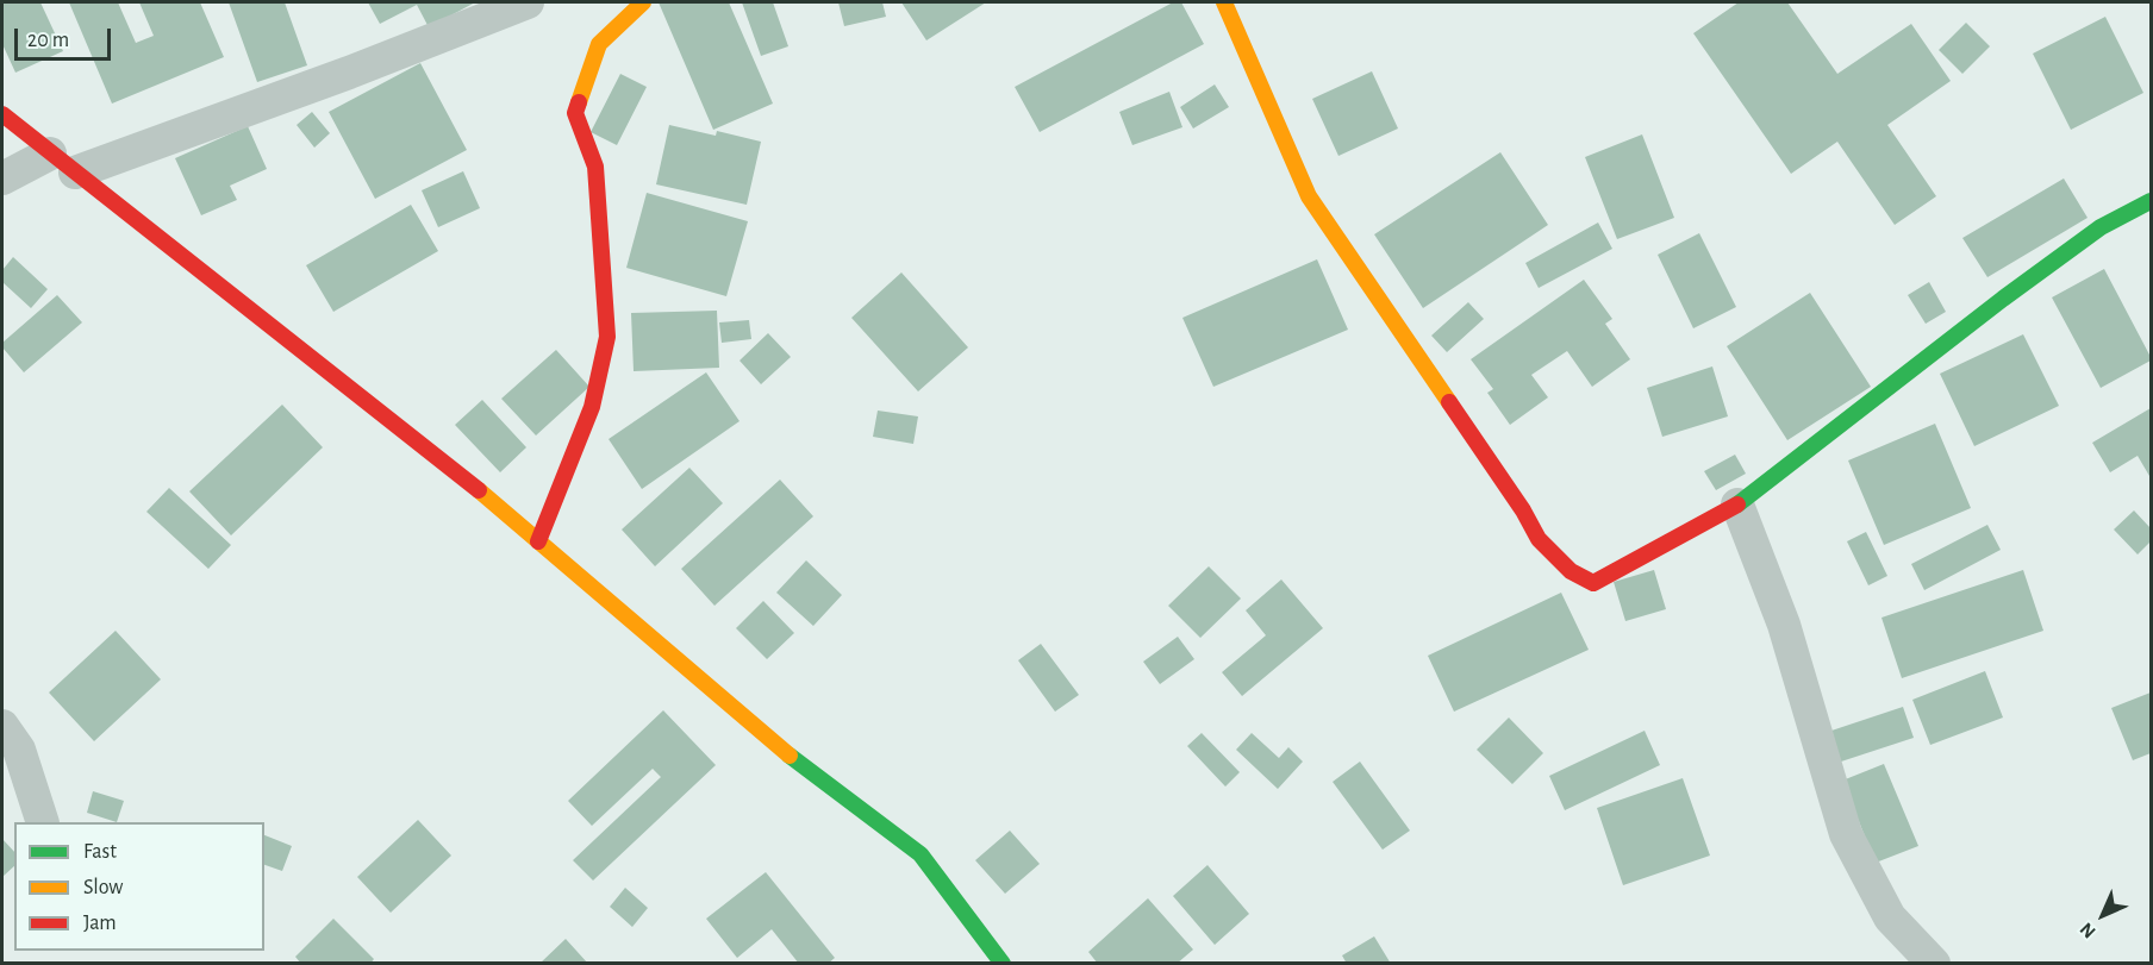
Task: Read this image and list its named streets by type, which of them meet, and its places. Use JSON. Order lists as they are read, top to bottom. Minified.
{"legend":["Fast","Slow","Jam"],"scale_bar":"20 m","north":"bottom left"}
